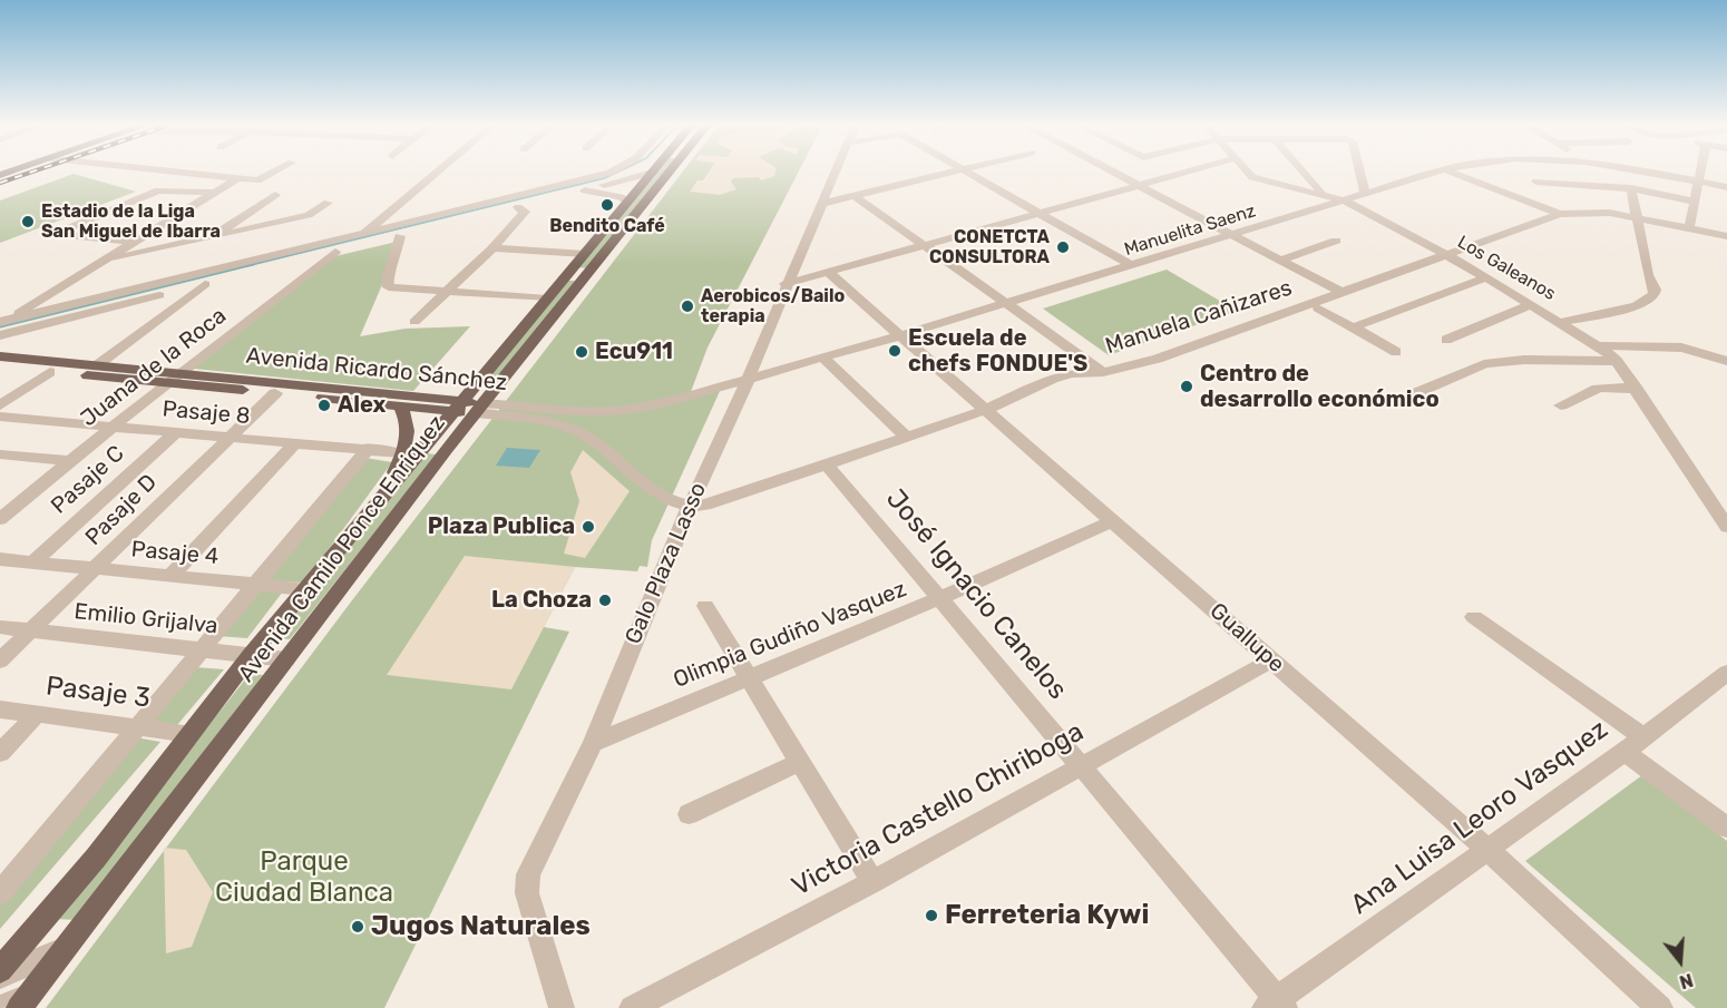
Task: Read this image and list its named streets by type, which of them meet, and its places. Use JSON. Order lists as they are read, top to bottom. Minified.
{"streets":{"main road":["Avenida Ricardo Sánchez","Avenida Camilo Ponce Enriquez"],"street":["Manuelita Saenz","Los Galeanos","Manuela Cañizares","Juana de la Roca","Pasaje 8","Pasaje C","Pasaje D","Pasaje 4","Galo Plaza Lasso","José Ignacio Canelos","Emilio Grijalva","Olimpia Gudiño Vasquez","Guallupe","Pasaje 3","Victoria Castello Chiriboga","Ana Luisa Leoro Vasquez"]},"crossings":[["Manuelita Saenz","Los Galeanos"],["Manuelita Saenz","Avenida Ricardo Sánchez"],["Manuelita Saenz","Galo Plaza Lasso"],["Manuelita Saenz","Guallupe"],["Los Galeanos","Manuela Cañizares"],["Manuela Cañizares","Avenida Ricardo Sánchez"],["Manuela Cañizares","Galo Plaza Lasso"],["Manuela Cañizares","José Ignacio Canelos"],["Manuela Cañizares","Guallupe"],["Juana de la Roca","Avenida Ricardo Sánchez"],["Juana de la Roca","Pasaje 8"],["Avenida Ricardo Sánchez","Pasaje D"],["Avenida Ricardo Sánchez","Avenida Camilo Ponce Enriquez"],["Avenida Ricardo Sánchez","Galo Plaza Lasso"],["Pasaje 8","Pasaje C"],["Pasaje 8","Pasaje D"],["Pasaje C","Pasaje 4"],["Pasaje D","Pasaje 4"],["Pasaje D","Emilio Grijalva"],["Avenida Camilo Ponce Enriquez","Pasaje 4"],["Avenida Camilo Ponce Enriquez","Emilio Grijalva"],["Avenida Camilo Ponce Enriquez","Pasaje 3"],["Galo Plaza Lasso","Olimpia Gudiño Vasquez"],["José Ignacio Canelos","Olimpia Gudiño Vasquez"],["José Ignacio Canelos","Victoria Castello Chiriboga"],["José Ignacio Canelos","Ana Luisa Leoro Vasquez"],["Olimpia Gudiño Vasquez","Guallupe"],["Guallupe","Victoria Castello Chiriboga"],["Guallupe","Ana Luisa Leoro Vasquez"]],"parks":["Parque Ciudad Blanca"],"places":["Bendito Café","Estadio de la Liga San Miguel de Ibarra","CONETCTA CONSULTORA","Aerobicos/Bailo terapia","Escuela de chefs FONDUE'S","Ecu911","Centro de desarrollo económico","Alex","Plaza Publica","La Choza","Ferreteria Kywi","Jugos Naturales"],"north":"bottom"}
